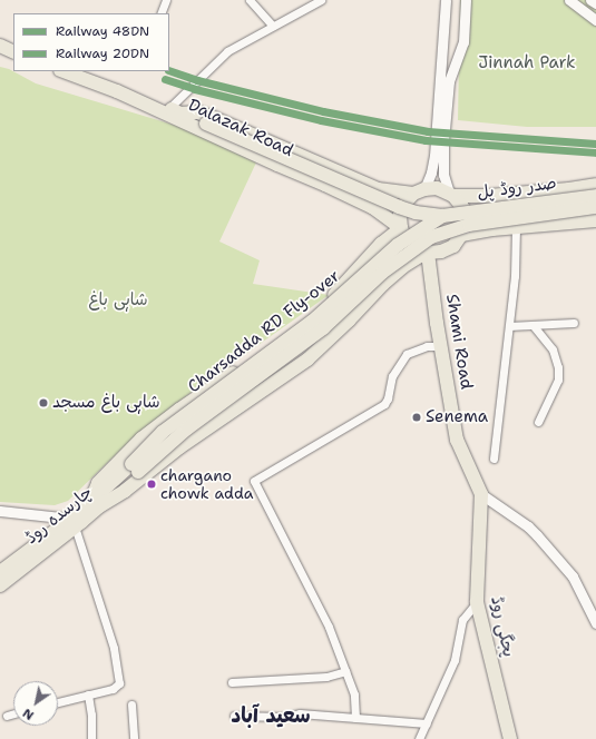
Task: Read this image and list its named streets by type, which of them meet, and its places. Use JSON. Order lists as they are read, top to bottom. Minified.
{"streets":{"main road":["Dalazak Road","صدر روڈ پل","Charsadda RD Fly-over","Shami Road","چارسدہ روڈ","پجگی روڈ"]},"crossings":[["Dalazak Road","Shami Road"],["صدر روڈ پل","Charsadda RD Fly-over"],["Charsadda RD Fly-over","چارسدہ روڈ"],["Shami Road","پجگی روڈ"]],"districts":["سعید آباد"],"parks":["Jinnah Park","شاہی باغ"],"places":["شاہی باغ مسجد","Senema","chargano chowk adda"],"lines":["rail line 48DN","rail line 20DN"],"legend":["Railway 48DN","Railway 20DN"],"north":"bottom left"}
